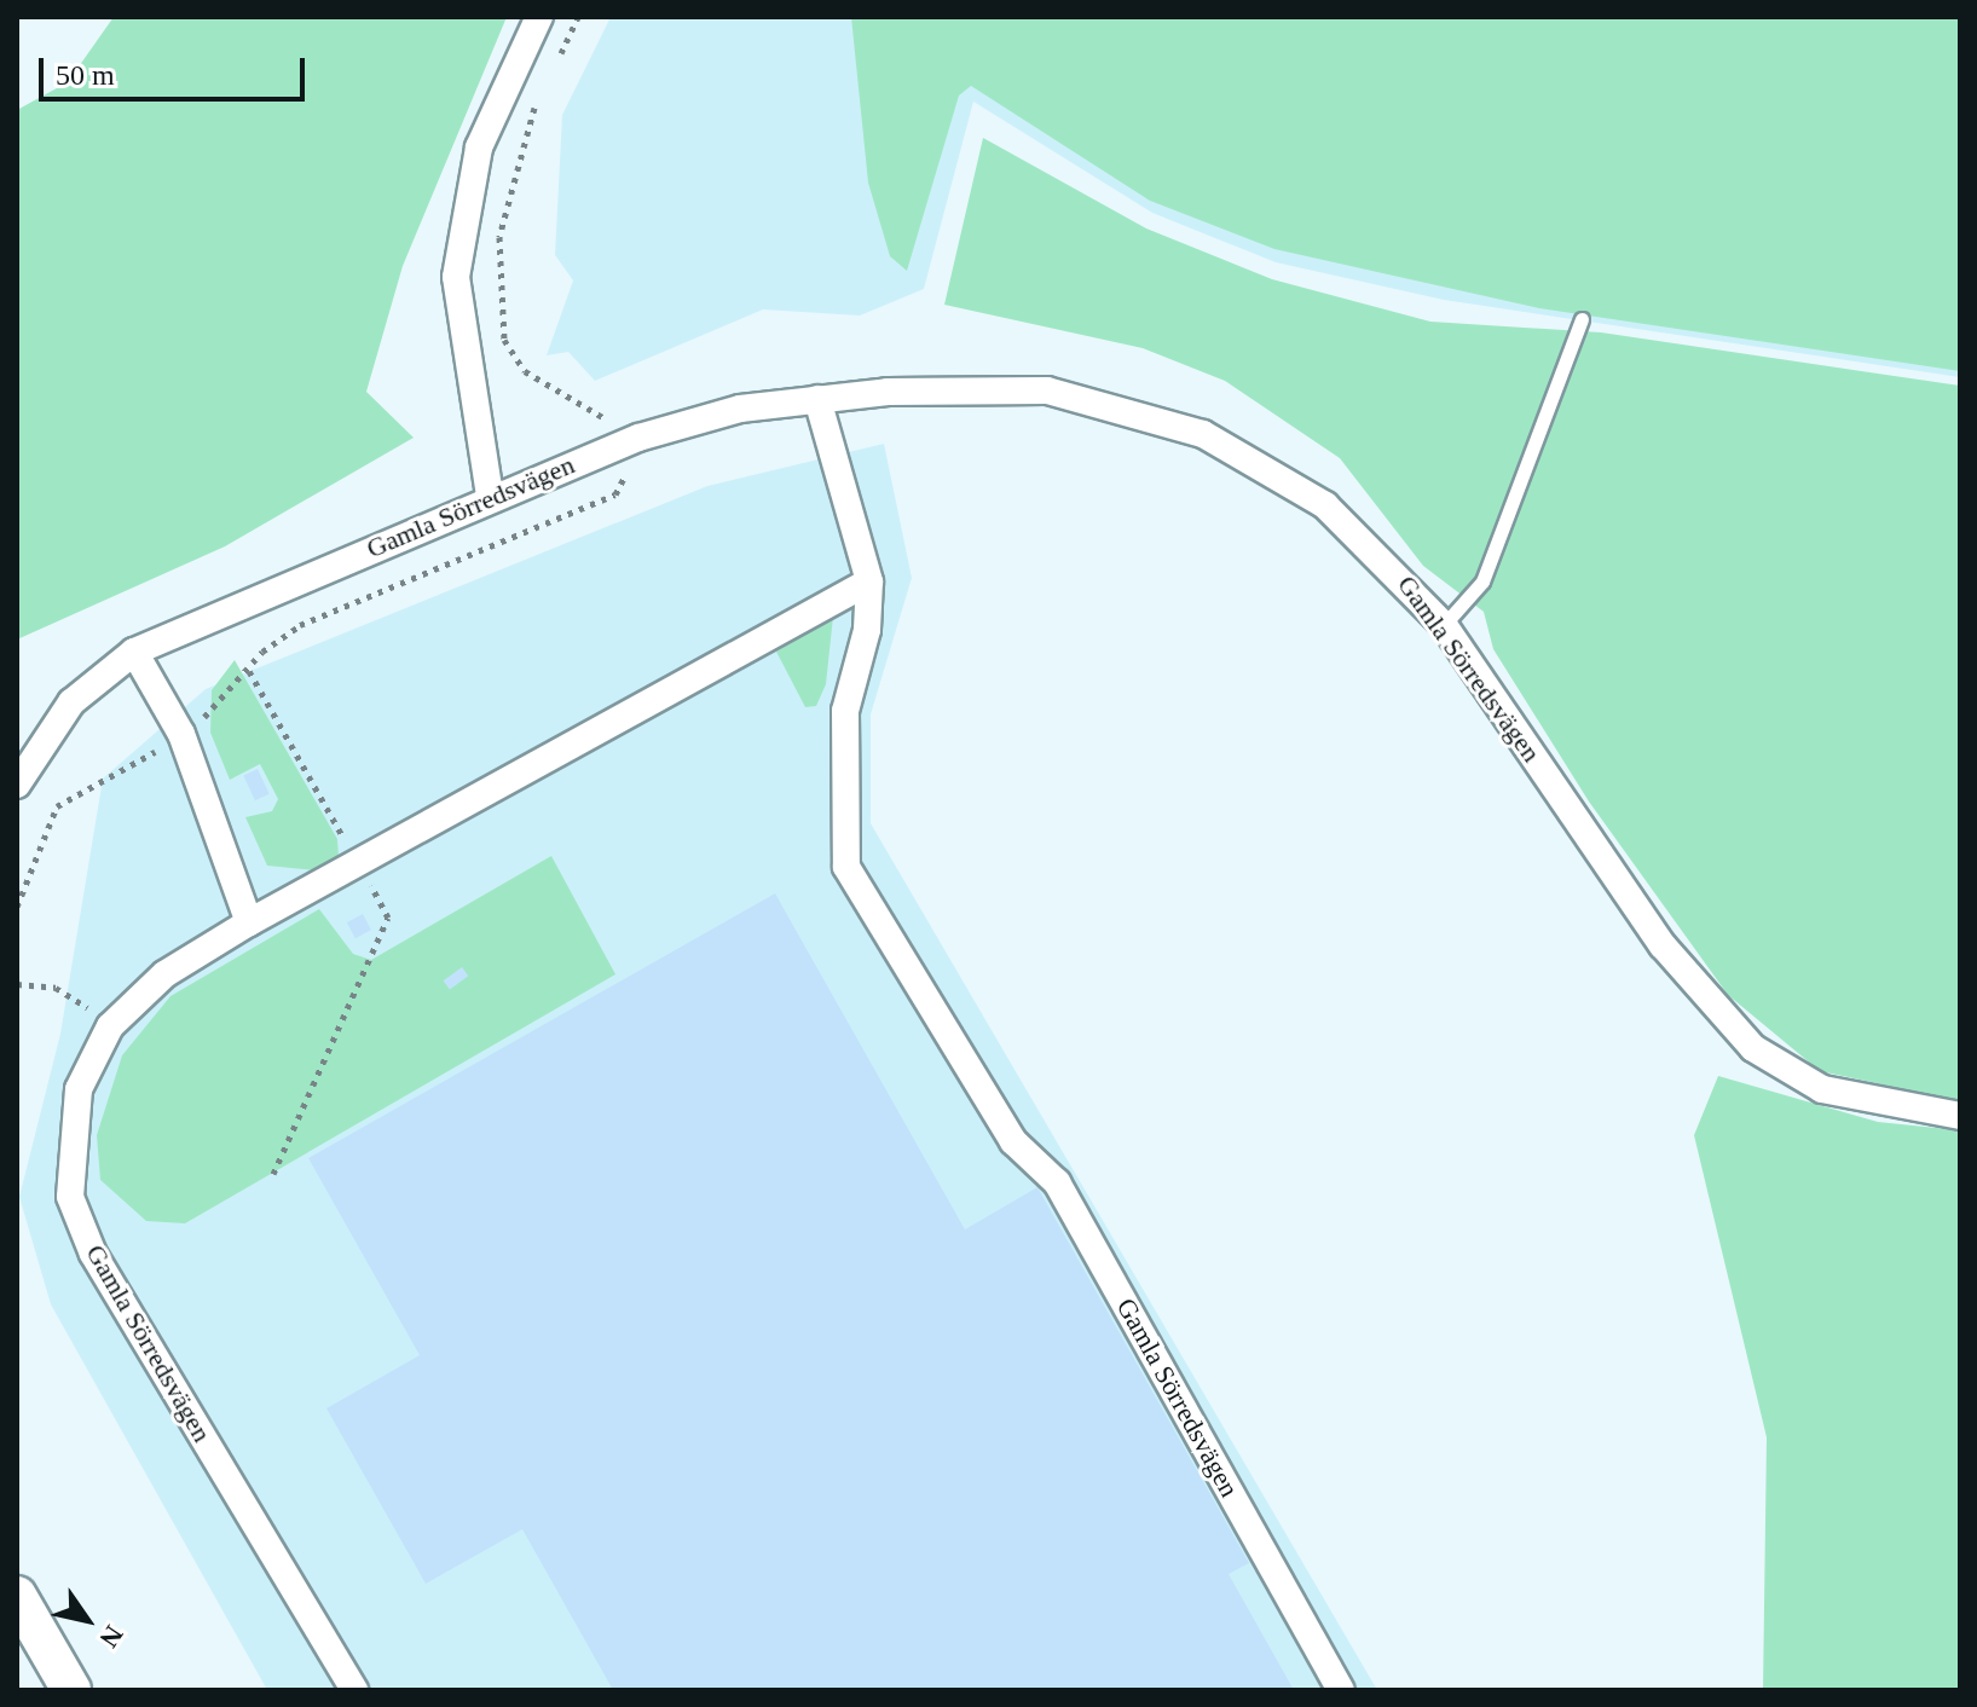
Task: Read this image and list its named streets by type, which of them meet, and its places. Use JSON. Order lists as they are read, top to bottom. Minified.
{"streets":{"street":["Gamla Sörredsvägen"]},"scale_bar":"50 m","north":"bottom right"}
